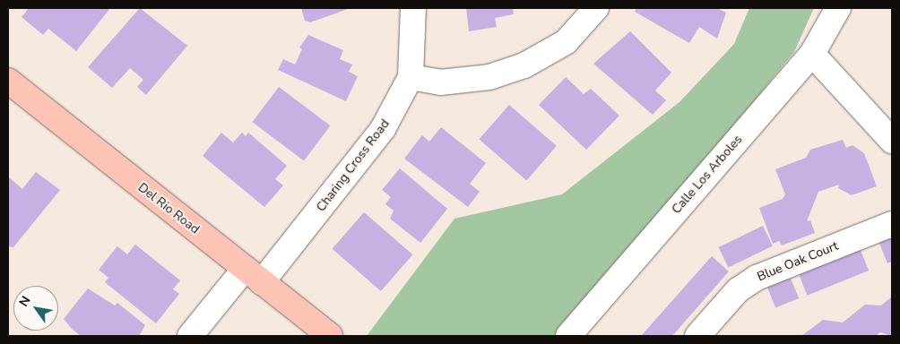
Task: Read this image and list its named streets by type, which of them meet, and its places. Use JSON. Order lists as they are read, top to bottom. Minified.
{"streets":{"main road":["Del Rio Road"],"street":["Charing Cross Road","Calle Los Arboles","Blue Oak Court"]},"crossings":[["Charing Cross Road","Del Rio Road"]],"north":"top left"}
